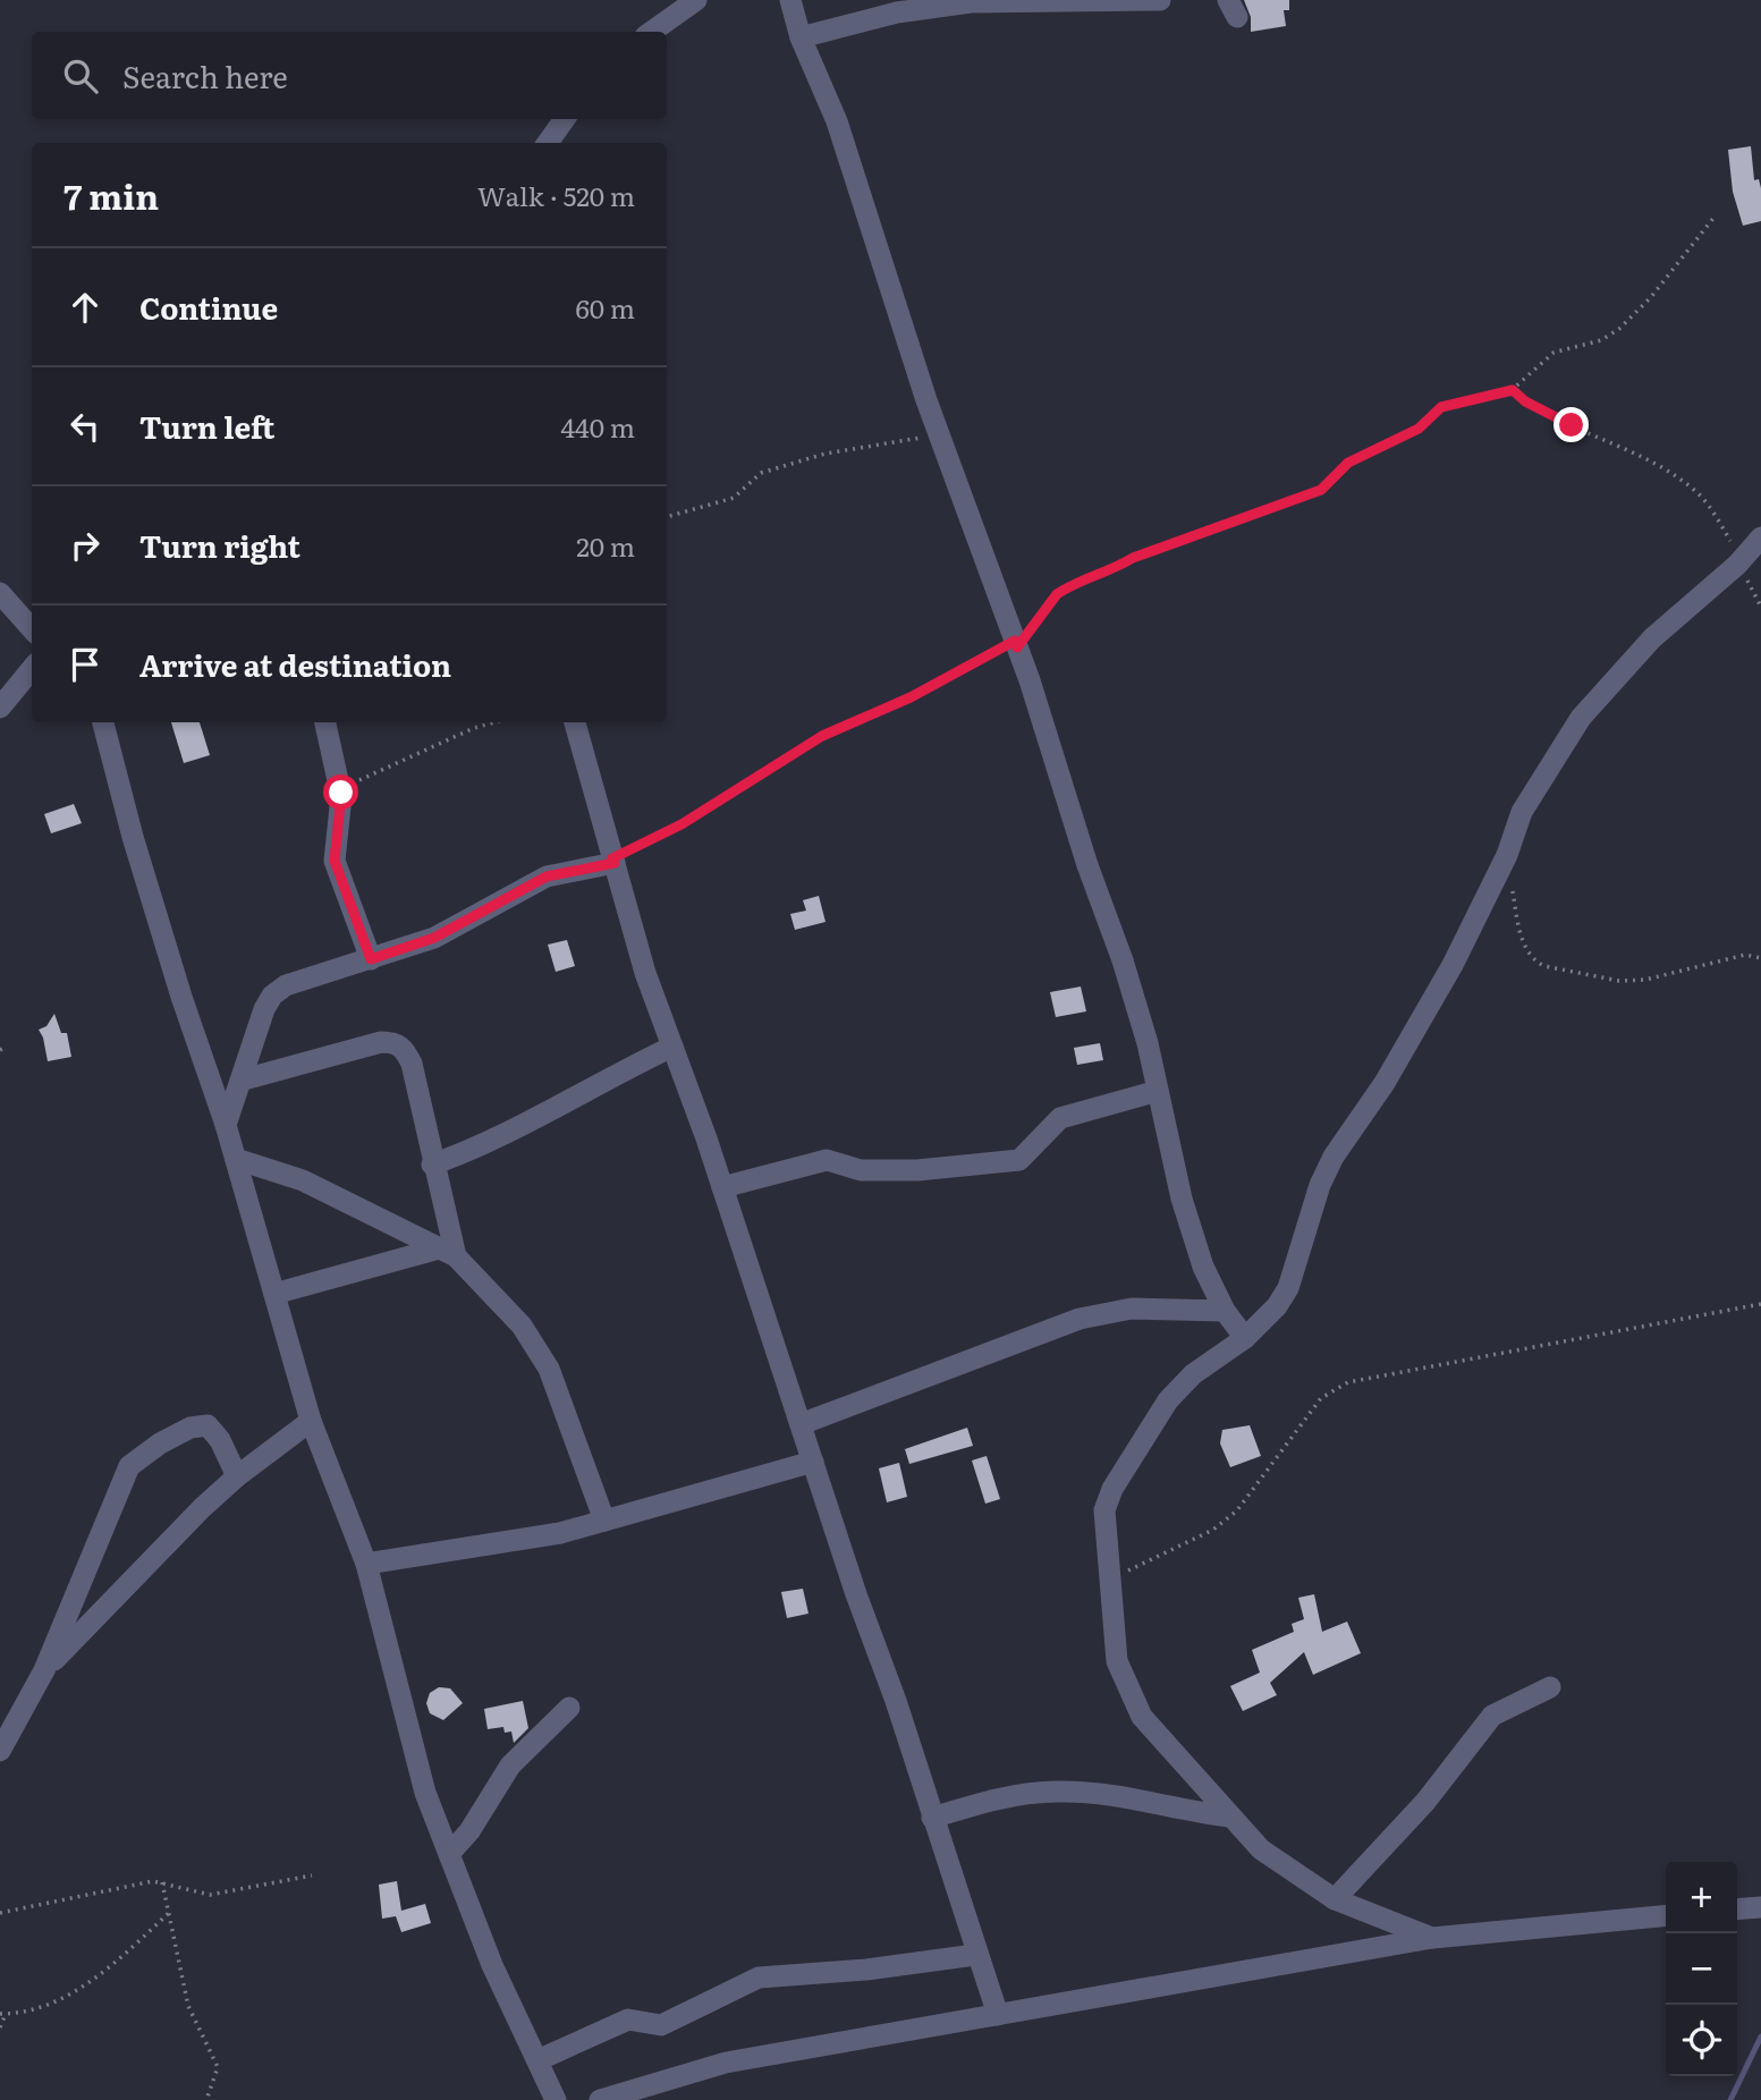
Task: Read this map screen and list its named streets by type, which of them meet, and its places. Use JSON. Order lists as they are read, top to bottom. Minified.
{"page":{"search":"Search here","heading":["7 min","Walk · 520 m"],"list":[["Continue","60 m"],["Turn left","440 m"],["Turn right","20 m"],"Arrive at destination"],"map_buttons":["+","−"]}}
